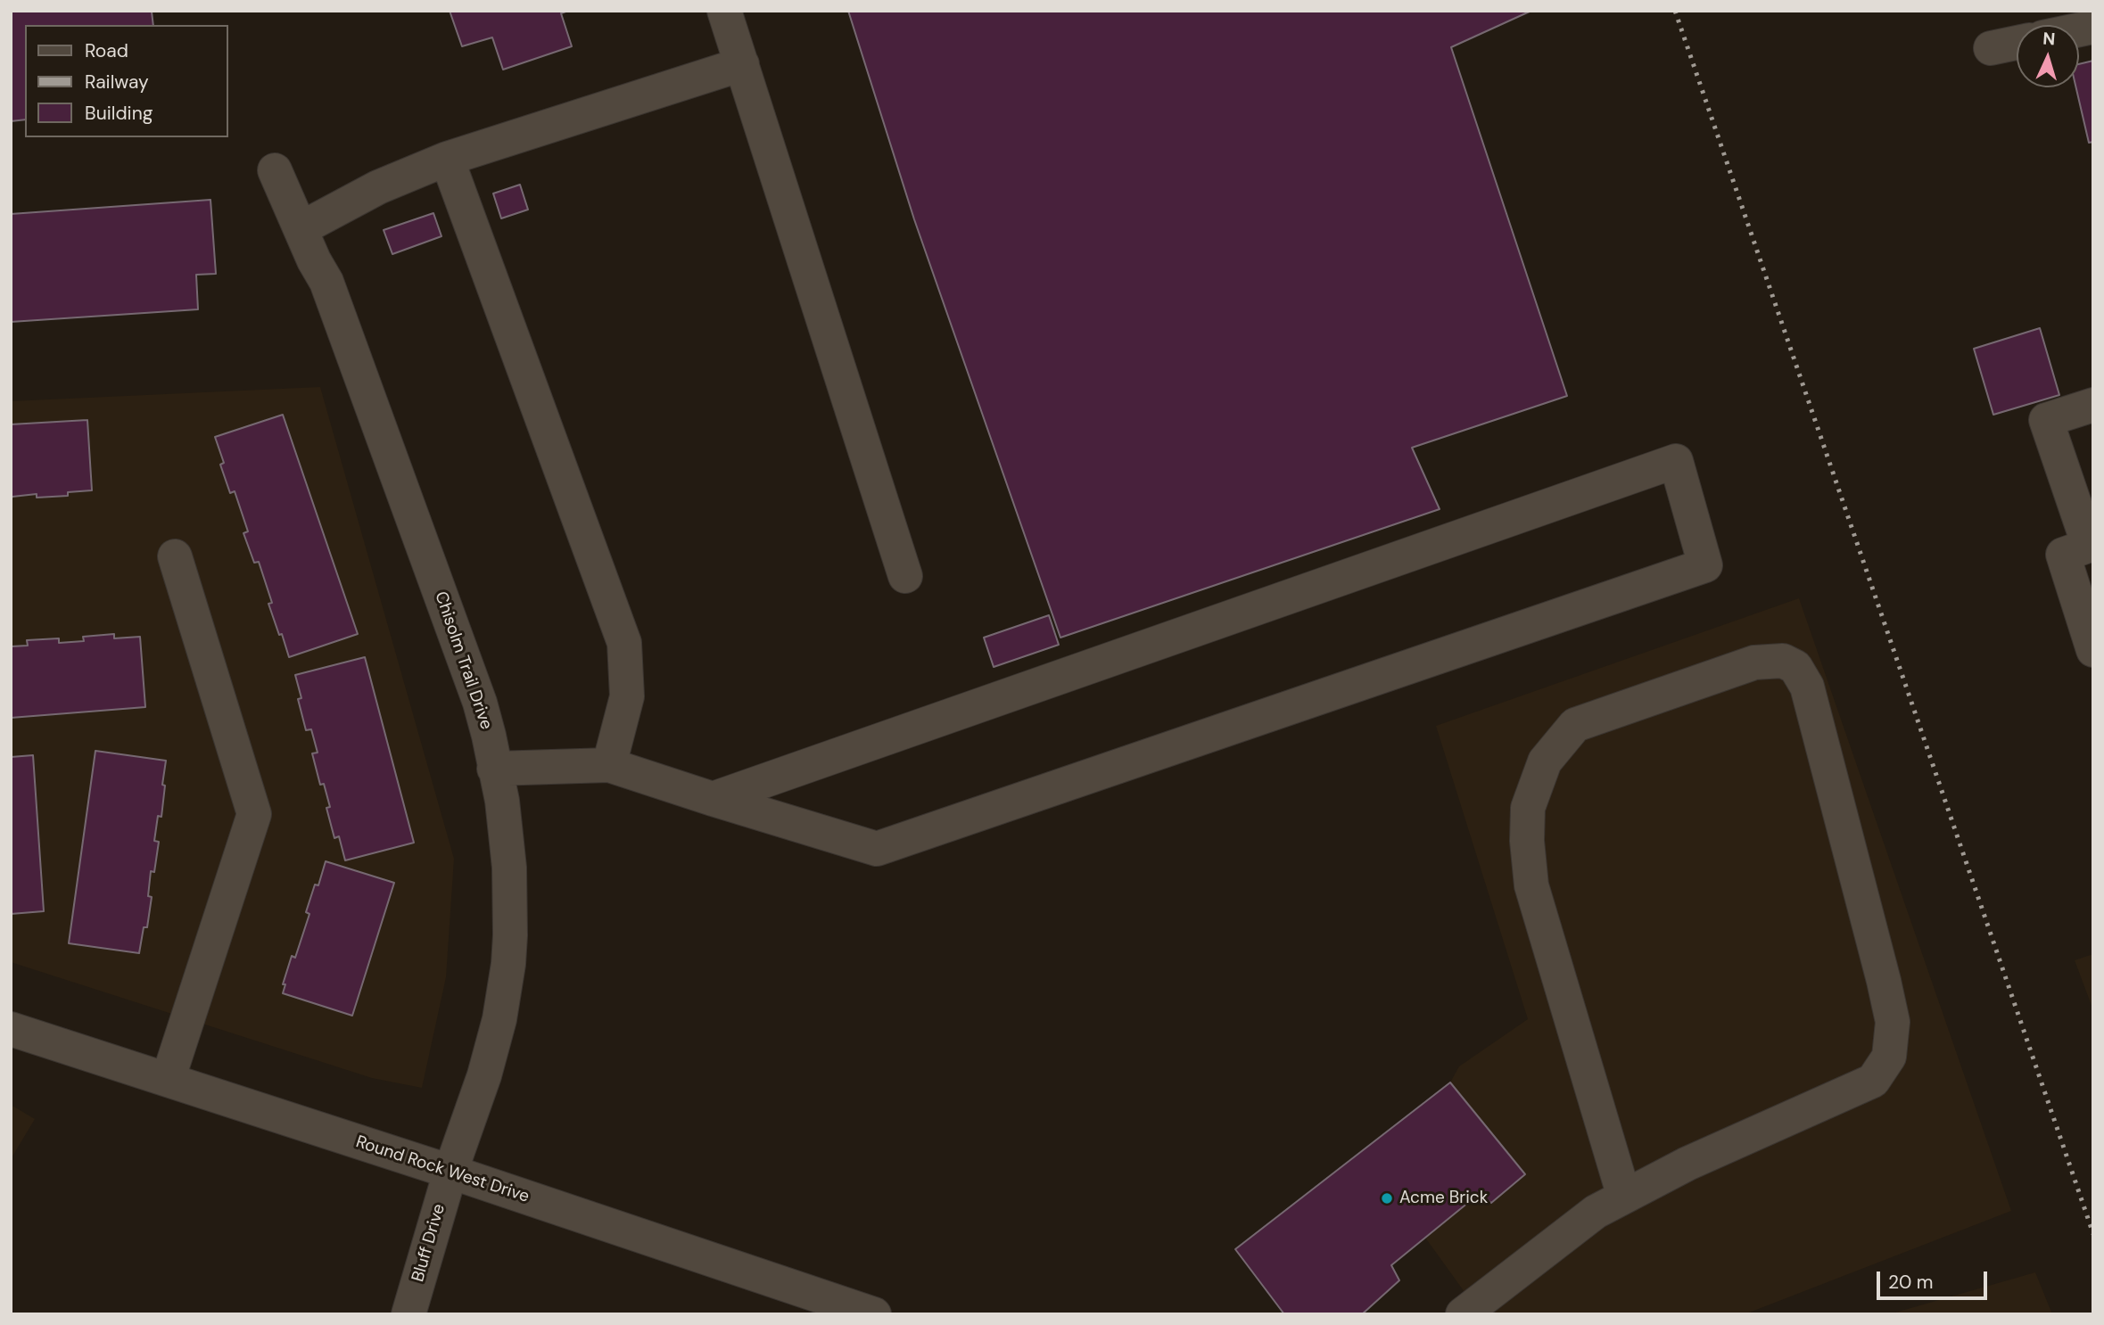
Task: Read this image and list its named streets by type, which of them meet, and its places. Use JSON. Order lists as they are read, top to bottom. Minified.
{"streets":{"street":["Chisolm Trail Drive","Round Rock West Drive","Bluff Drive"]},"crossings":[["Chisolm Trail Drive","Round Rock West Drive"],["Chisolm Trail Drive","Bluff Drive"],["Round Rock West Drive","Bluff Drive"]],"places":["Acme Brick"],"legend":["Road","Railway","Building"],"scale_bar":"20 m","north":"top"}
